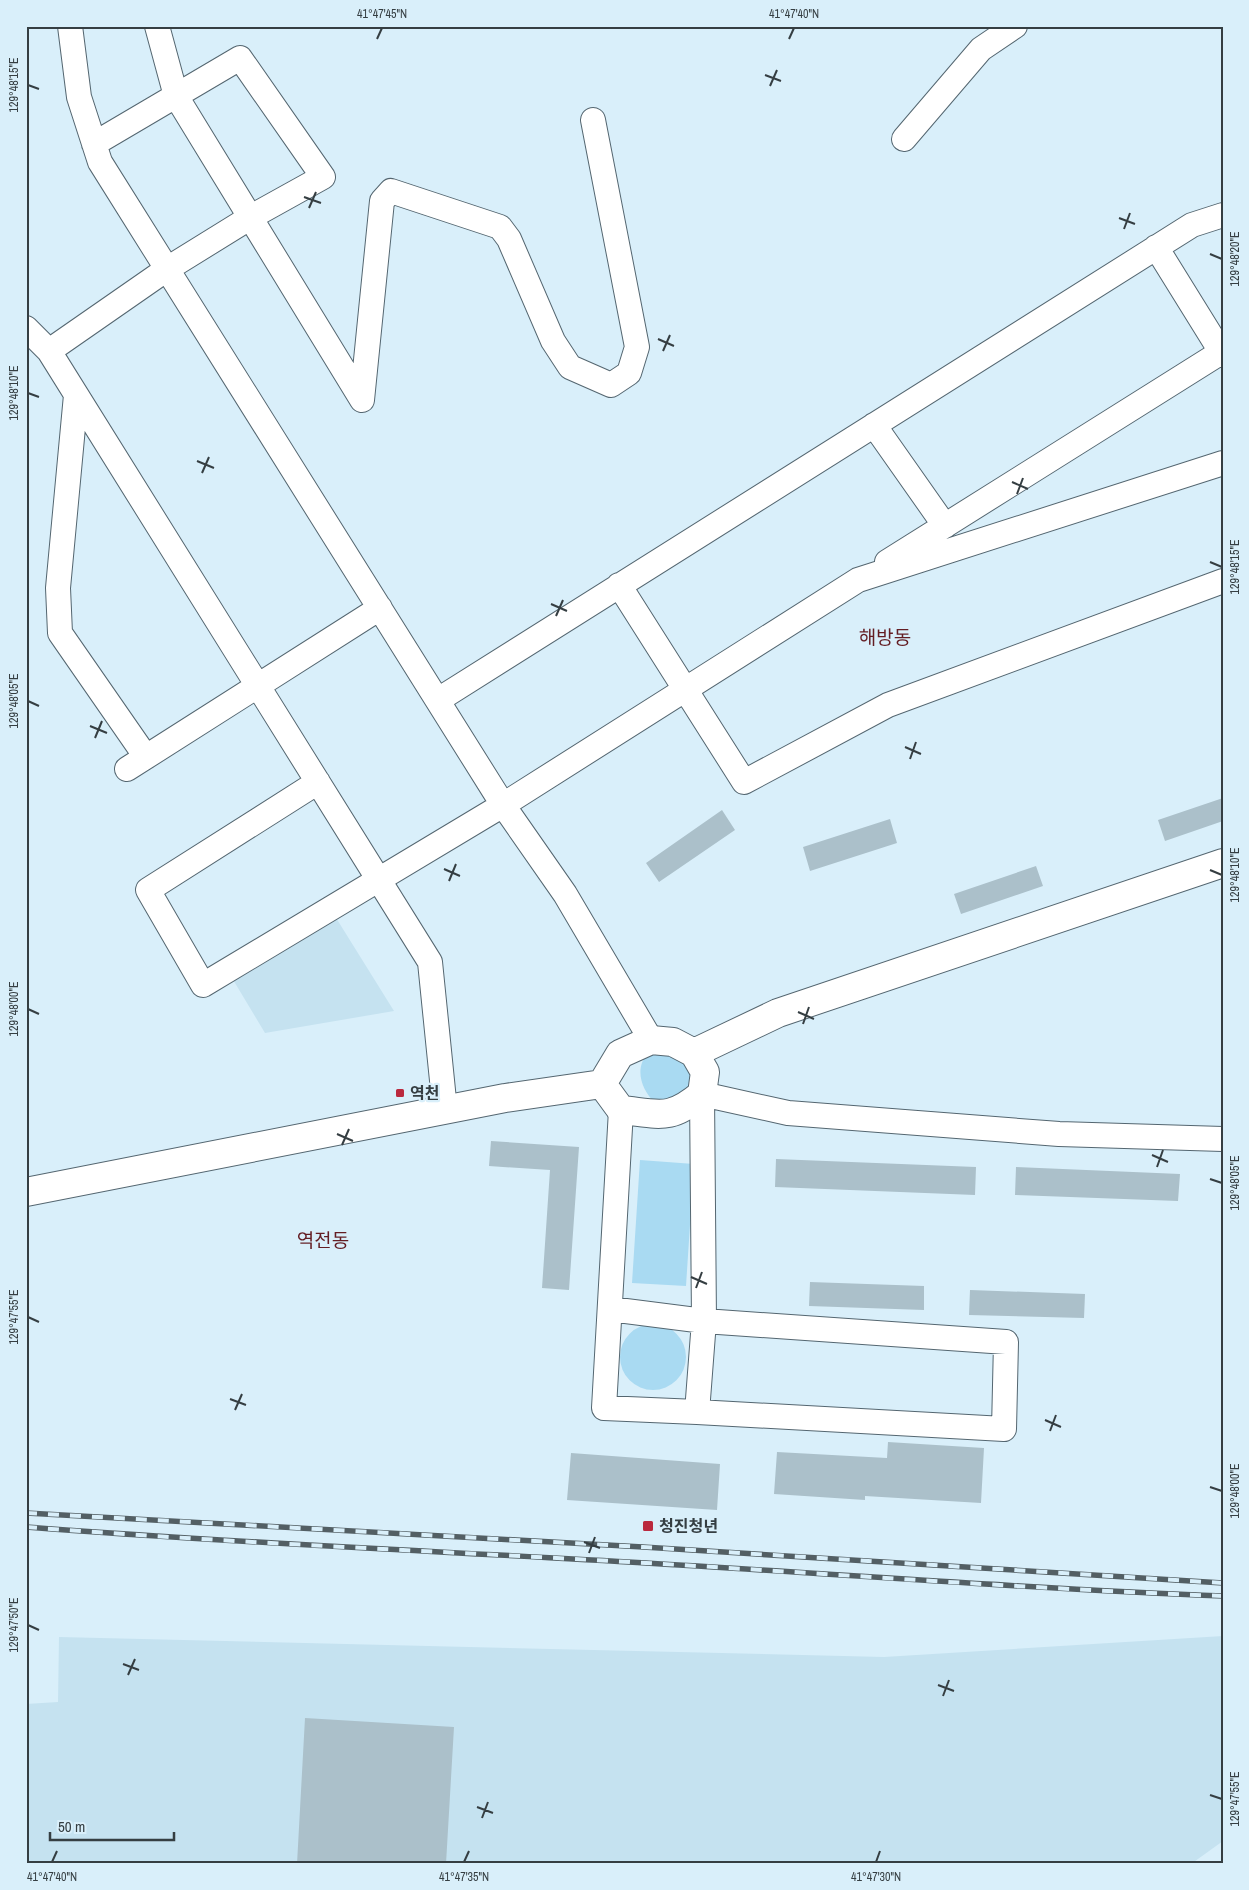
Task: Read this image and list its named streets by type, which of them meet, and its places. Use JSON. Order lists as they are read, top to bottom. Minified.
{"districts":["해방동","역전동"],"places":{"transit":["역천","청진청년"]},"scale_bar":"50 m","coordinates":["41°47'45\"N","41°47'40\"N","129°48'15\"E","129°48'20\"E","129°48'10\"E","129°48'05\"E","129°48'00\"E","129°47'55\"E","129°47'50\"E","41°47'35\"N","41°47'30\"N"]}
